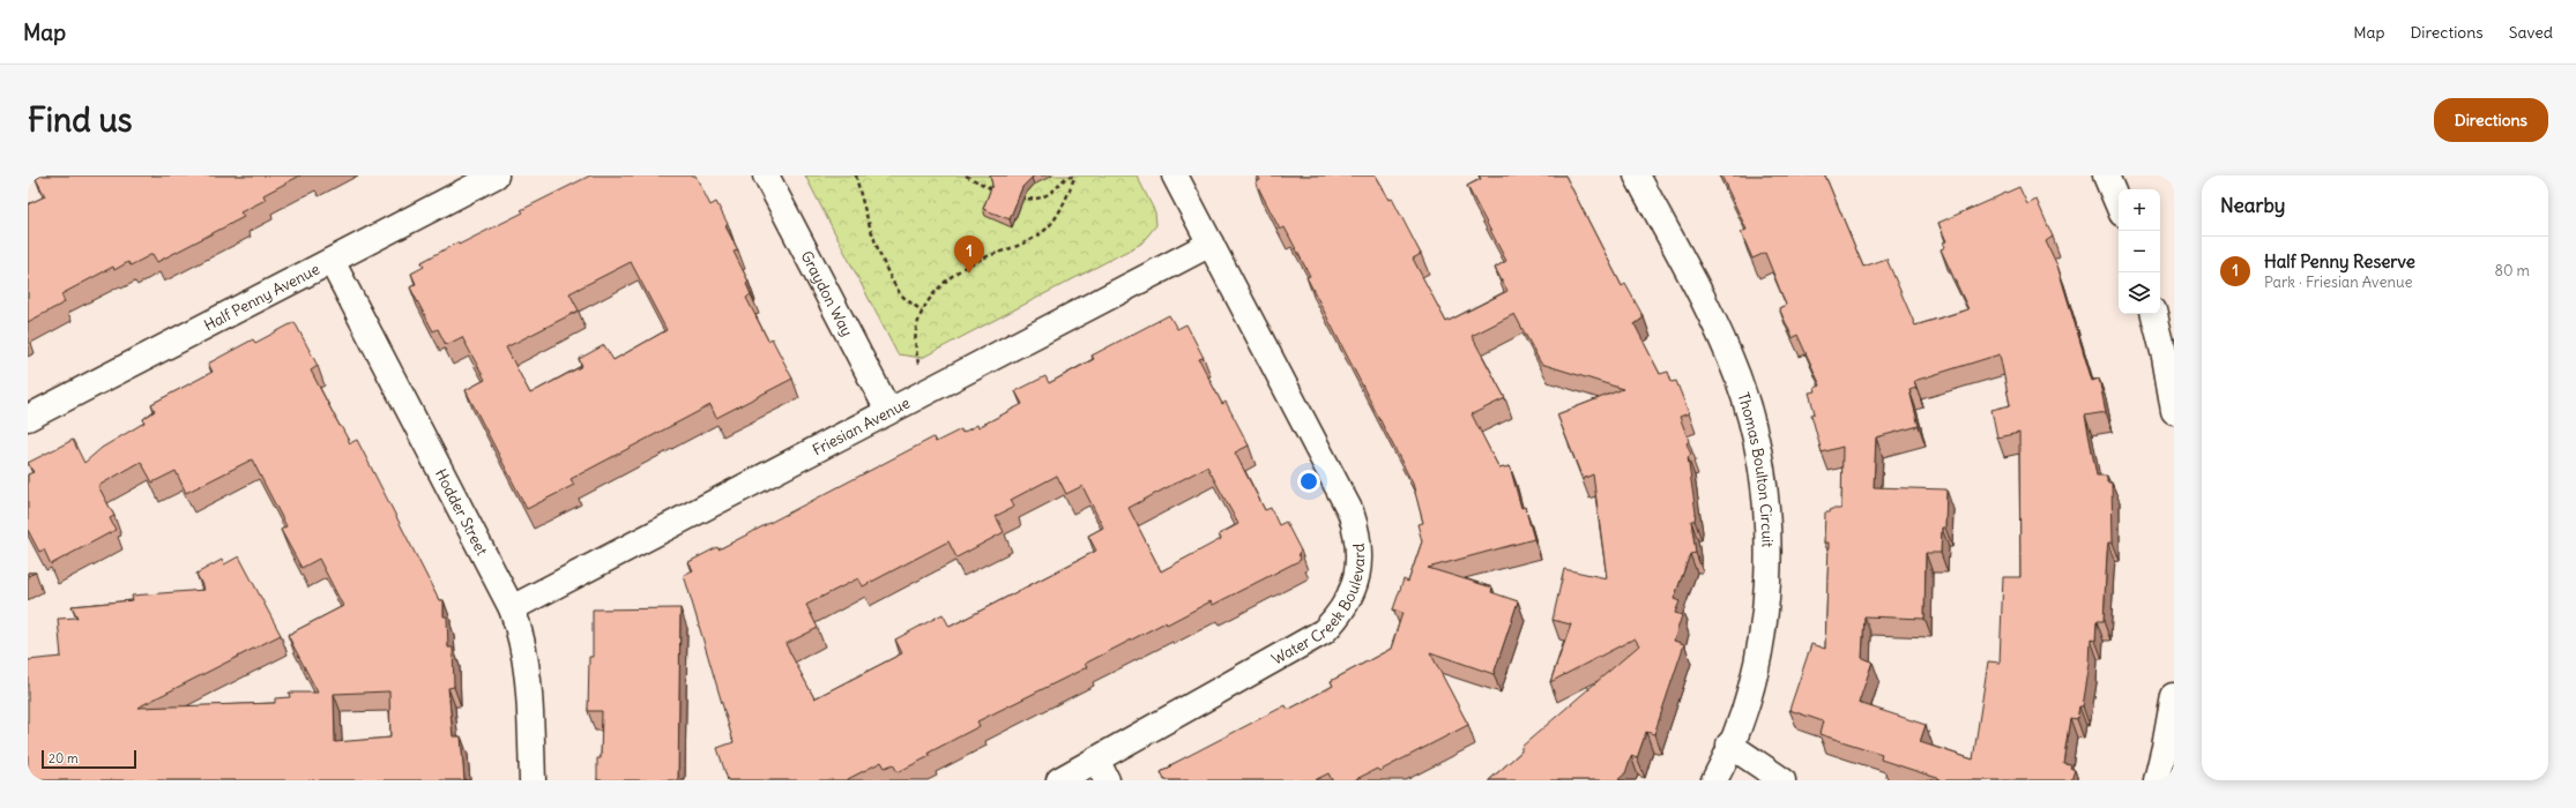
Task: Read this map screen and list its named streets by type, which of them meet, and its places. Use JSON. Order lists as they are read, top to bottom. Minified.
{"streets":{"street":["Graydon Way","Half Penny Avenue","Friesian Avenue","Thomas Boulton Circuit","Hodder Street","Water Creek Boulevard"]},"crossings":[["Graydon Way","Friesian Avenue"],["Half Penny Avenue","Hodder Street"],["Friesian Avenue","Hodder Street"],["Friesian Avenue","Water Creek Boulevard"]],"scale_bar":"20 m","page":{"header":"Map","nav":["Map","Directions","Saved"],"buttons":"Directions","title":"Find us","heading":"Nearby","map_buttons":["+","−"],"pins":"1","list":[{"mark":"1","name":"Half Penny Reserve","note":"Park · Friesian Avenue","value":"80 m"}],"scale":"20 m"}}
